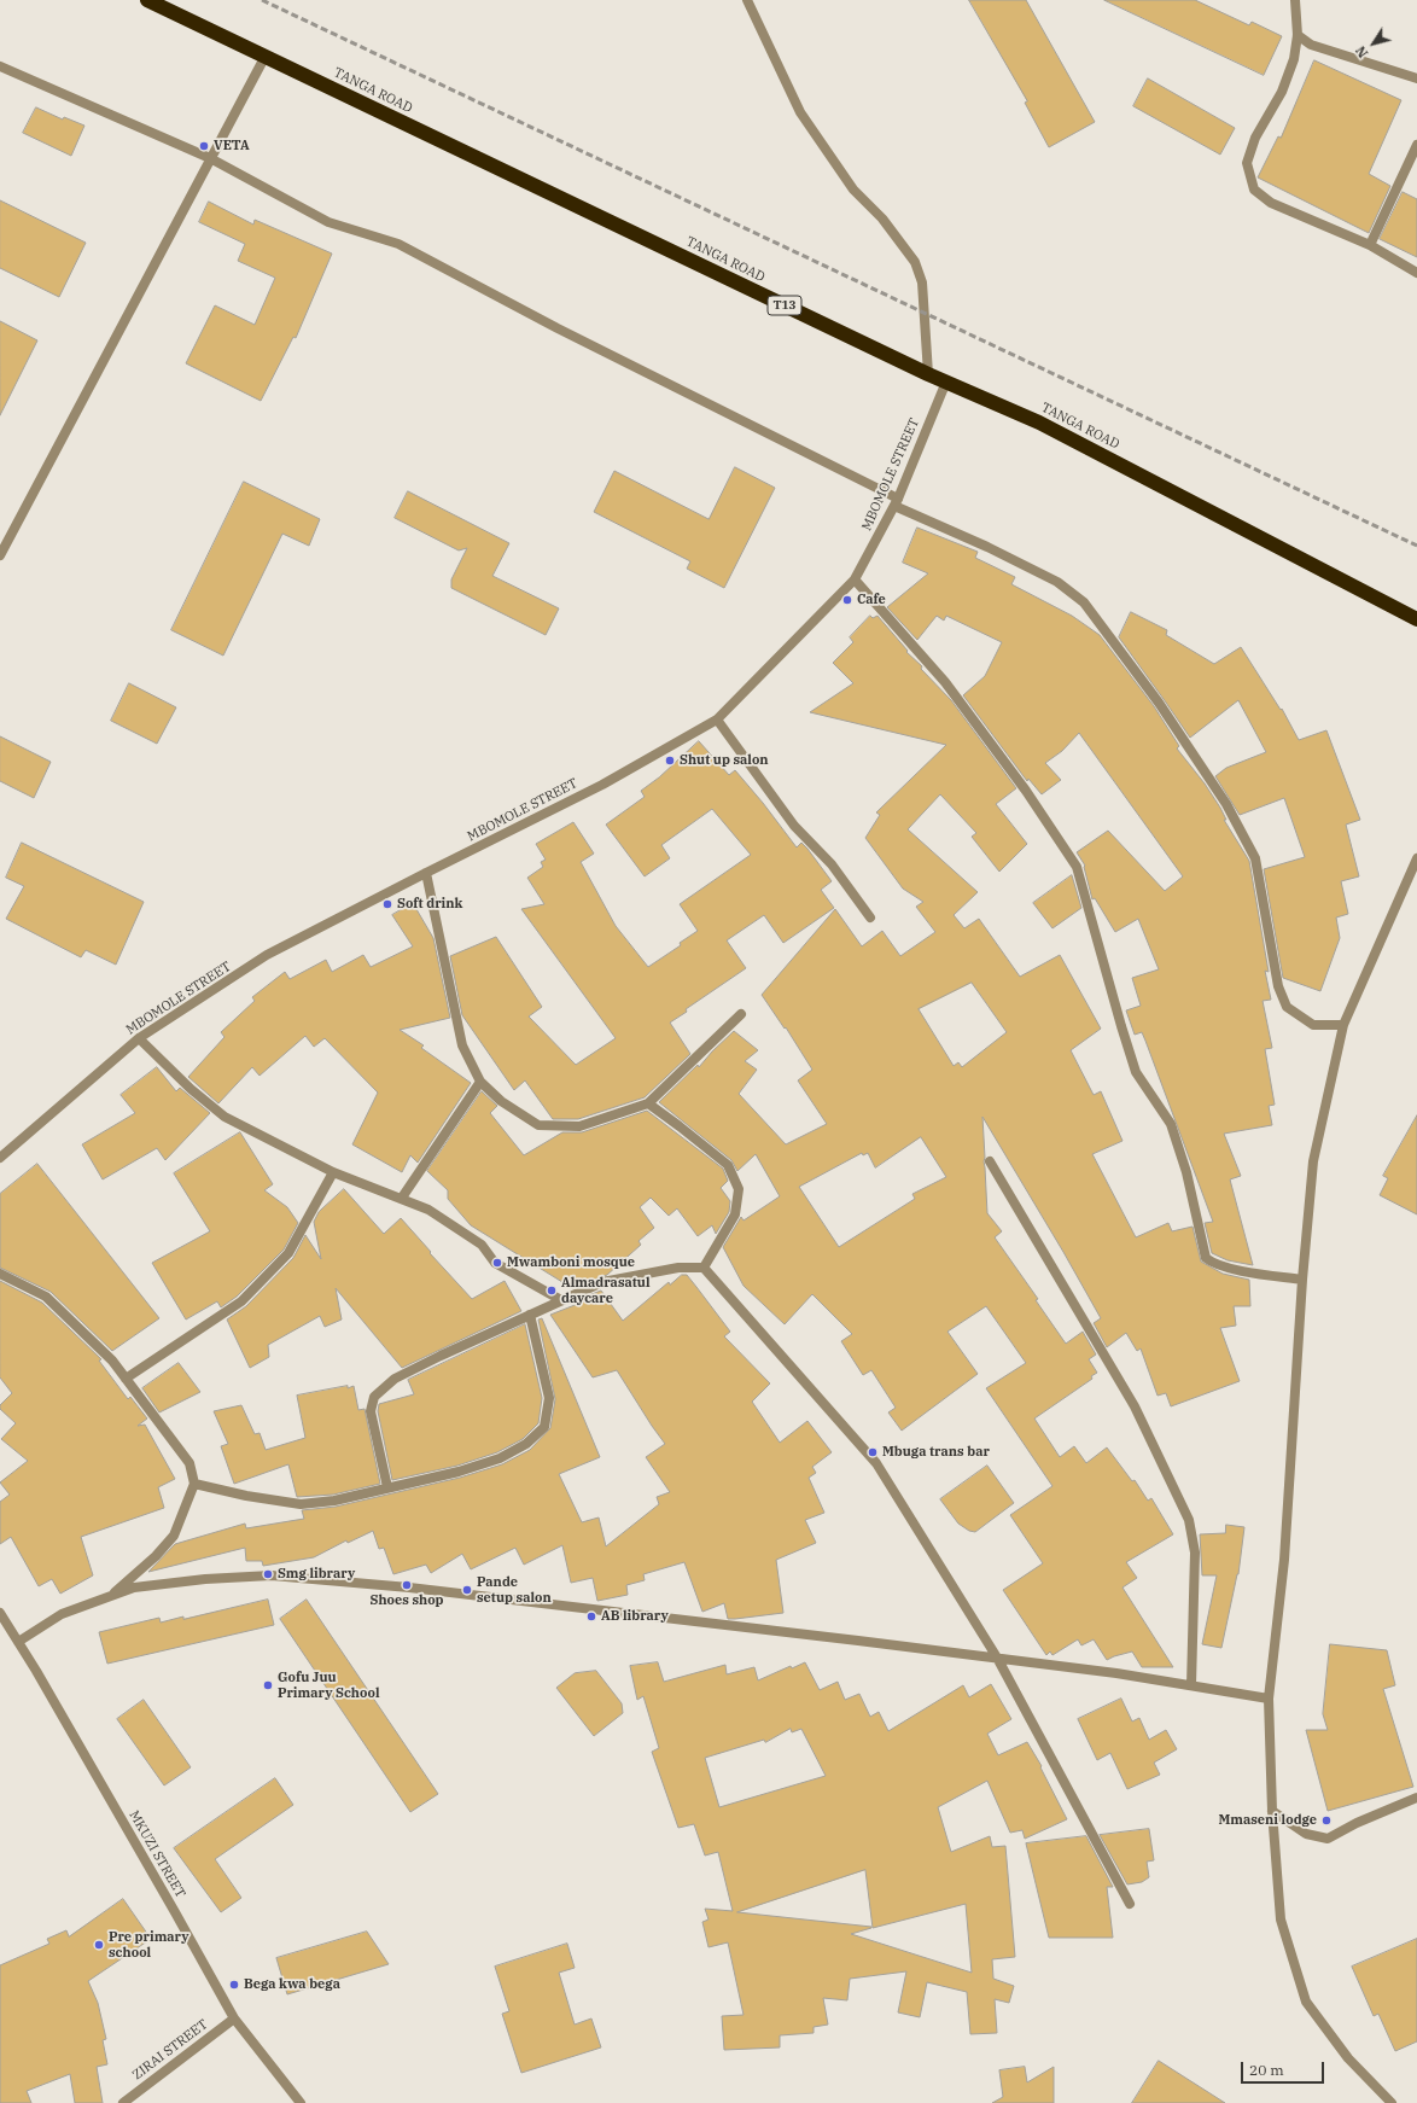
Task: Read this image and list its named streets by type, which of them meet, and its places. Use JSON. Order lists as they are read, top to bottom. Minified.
{"streets":{"highway":["TANGA ROAD","T13"],"street":["MBOMOLE STREET","MKUZI STREET","ZIRAI STREET"]},"crossings":[["TANGA ROAD","MBOMOLE STREET"],["MKUZI STREET","ZIRAI STREET"]],"places":["VETA","Cafe","Shut up salon","Soft drink","Mwamboni mosque","Almadrasatul daycare","Mbuga trans bar","Smg library","Shoes shop","Pande setup salon","AB library","Gofu Juu Primary School","Mmaseni lodge","Pre primary school","Bega kwa bega"],"scale_bar":"20 m","north":"bottom left"}
